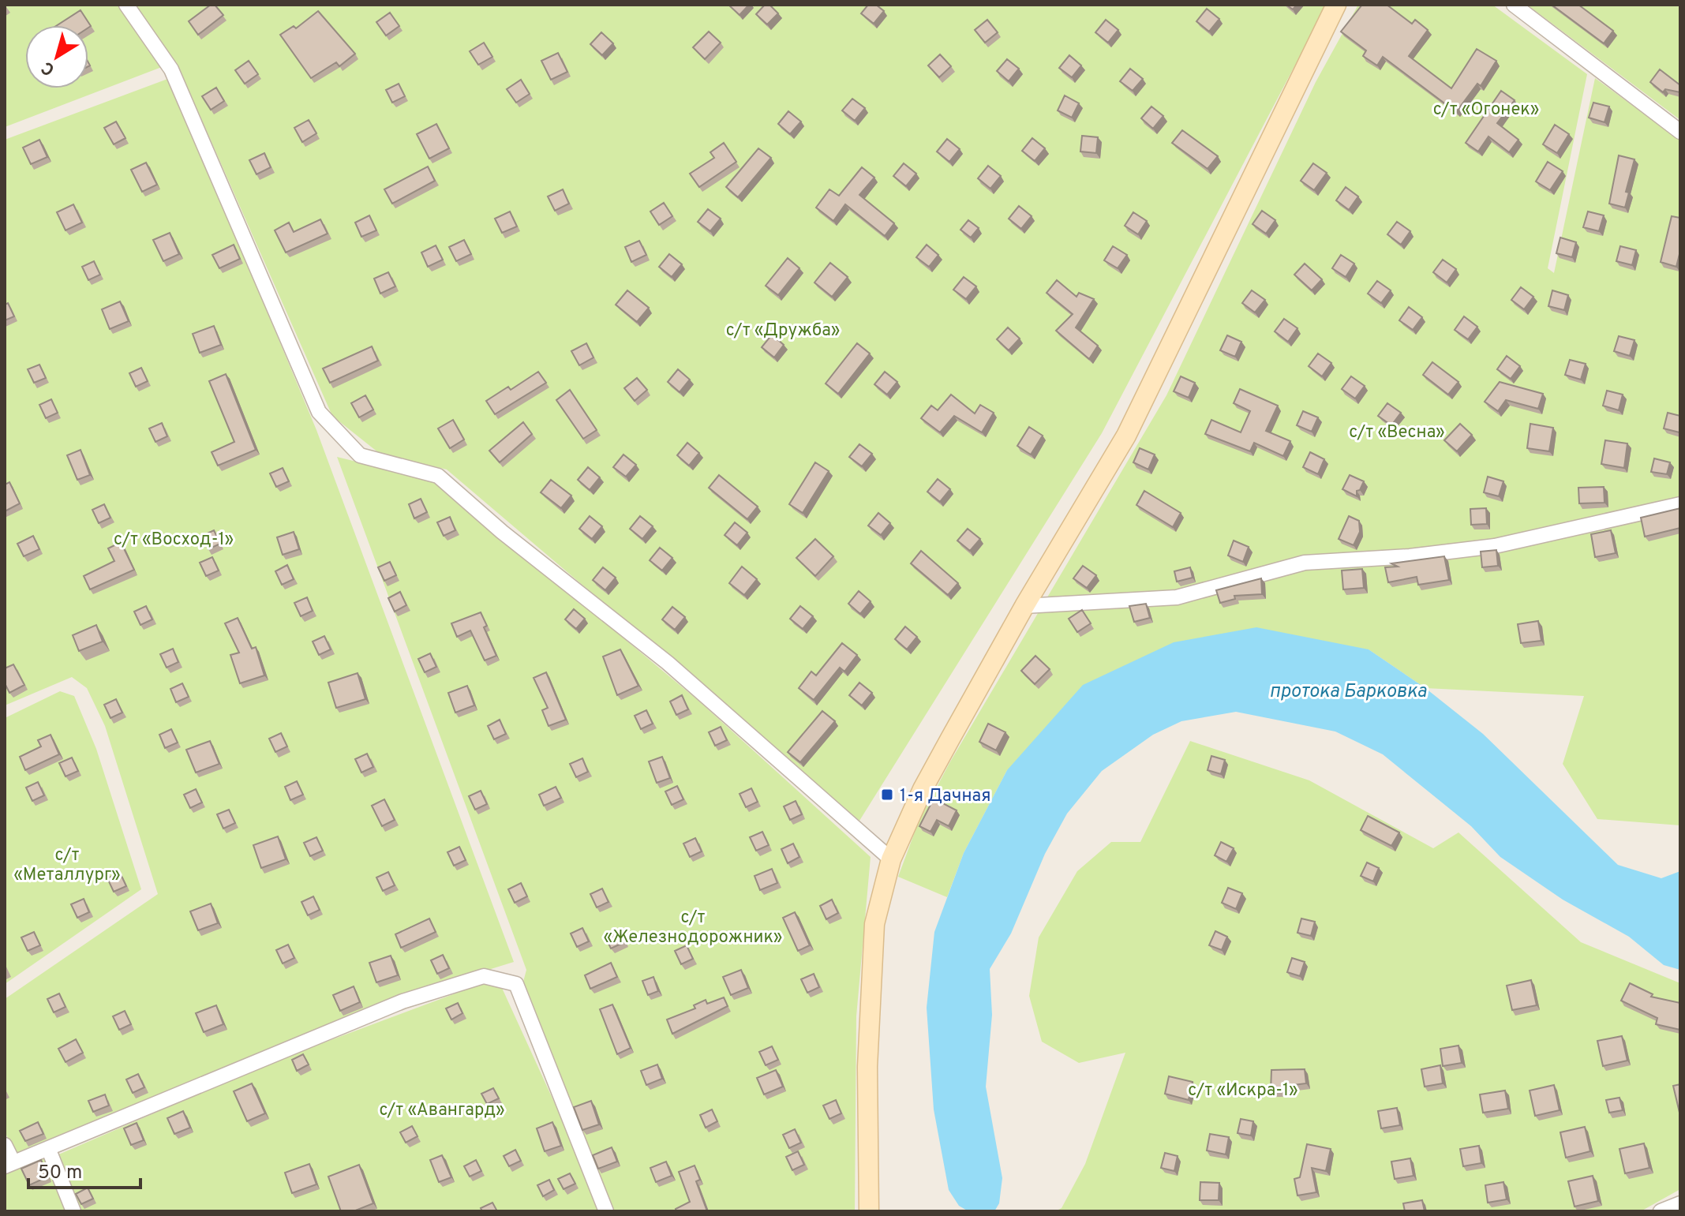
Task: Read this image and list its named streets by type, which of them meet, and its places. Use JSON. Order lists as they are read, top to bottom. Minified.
{"water":["протока Барковка"],"parks":["с/т «Огонек»","с/т «Дружба»","с/т «Весна»","с/т «Восход-1»","с/т «Металлург»","с/т «Железнодорожник»","с/т «Искра-1»","с/т «Авангард»"],"places":{"transit":["1-я Дачная"]},"scale_bar":"50 m","north":"bottom left"}
